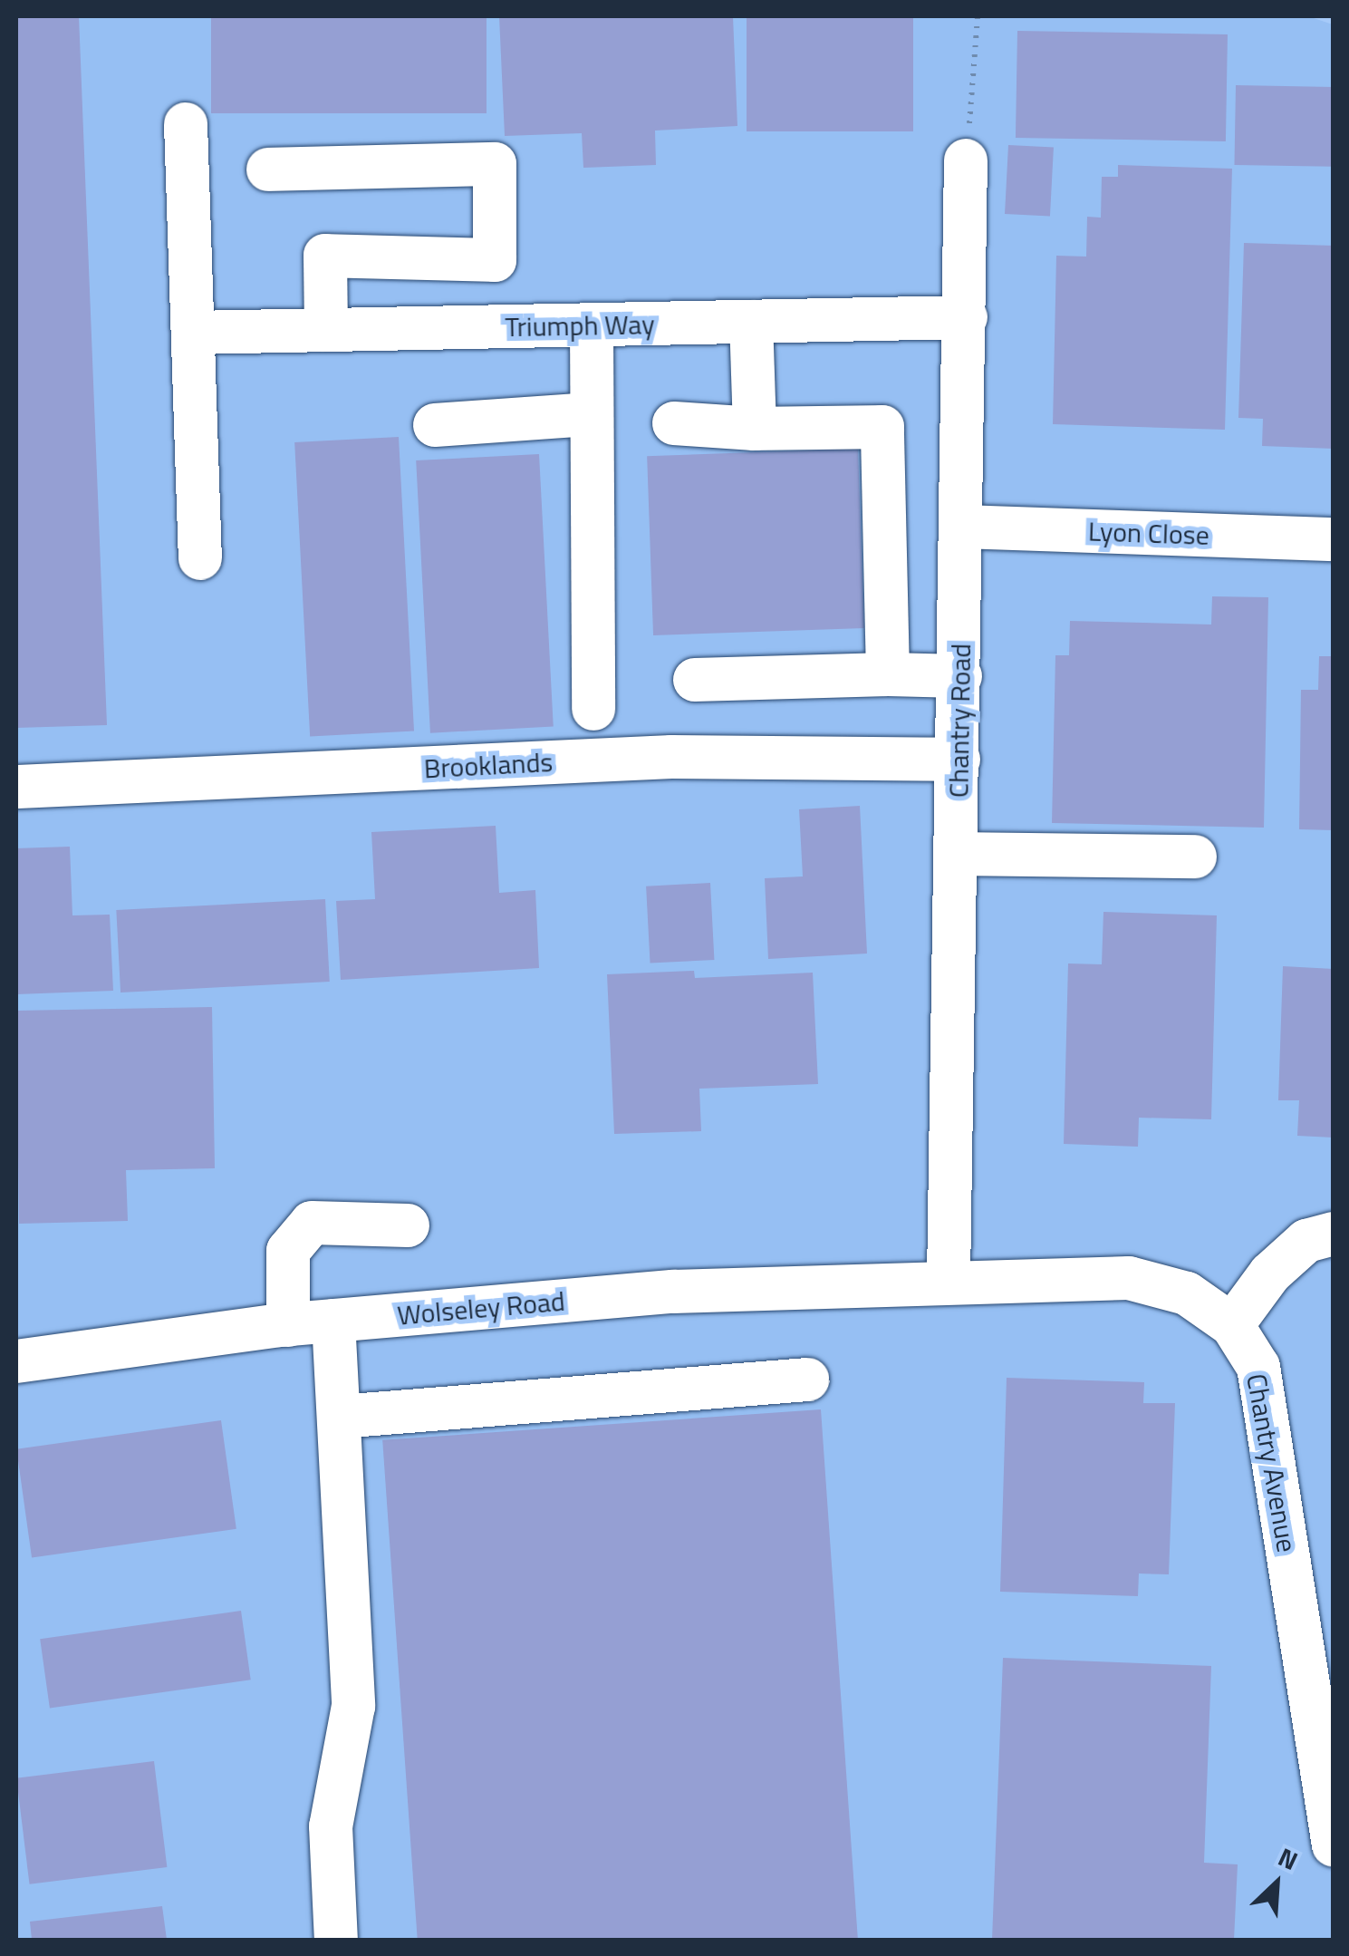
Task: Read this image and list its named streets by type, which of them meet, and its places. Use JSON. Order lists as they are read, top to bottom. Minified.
{"streets":{"street":["Triumph Way","Lyon Close","Chantry Road","Brooklands","Wolseley Road","Chantry Avenue"]},"crossings":[["Triumph Way","Chantry Road"],["Lyon Close","Chantry Road"],["Chantry Road","Brooklands"],["Chantry Road","Wolseley Road"],["Chantry Road","Chantry Avenue"],["Wolseley Road","Chantry Avenue"]],"north":"top right"}
